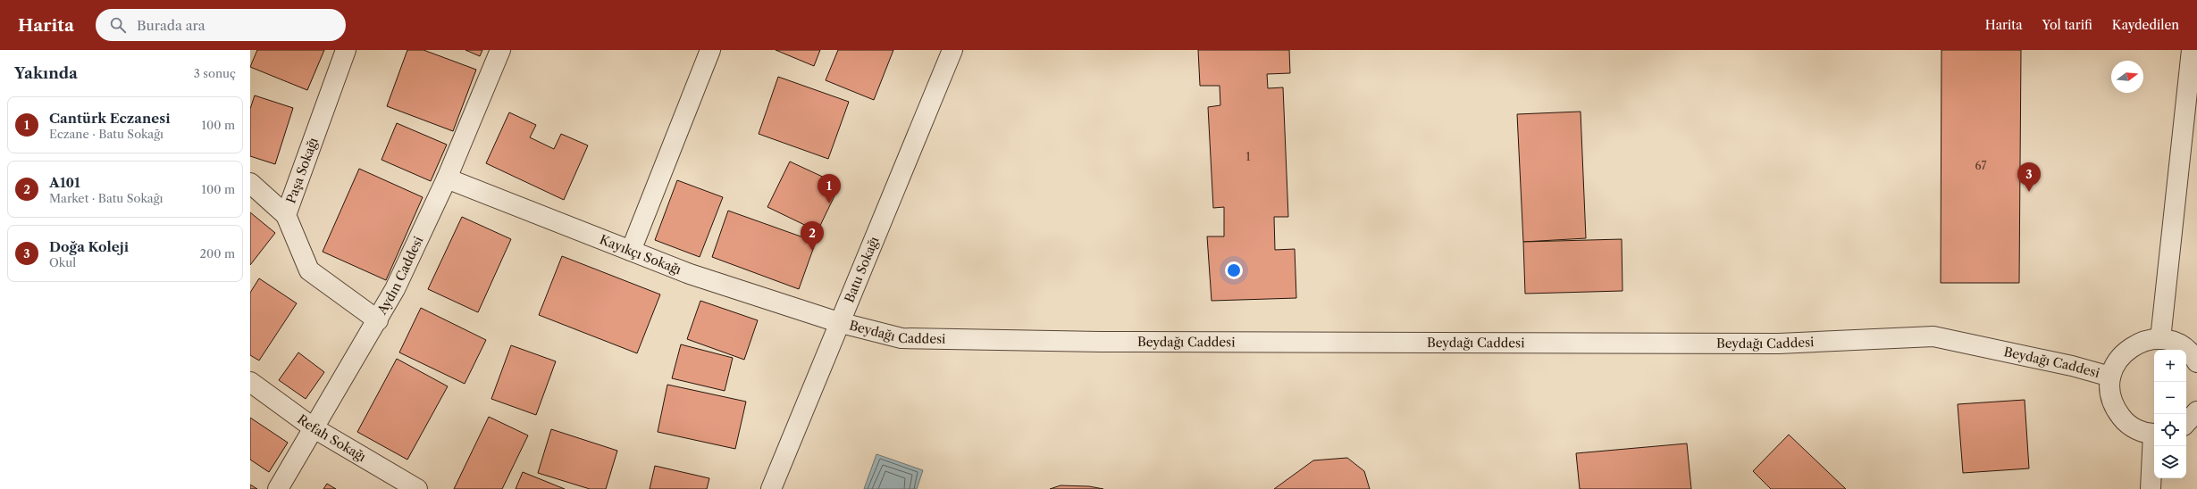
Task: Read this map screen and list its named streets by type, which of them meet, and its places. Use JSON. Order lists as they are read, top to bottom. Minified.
{"streets":{"street":["Paşa Sokağı","Kayıkçı Sokağı","Batu Sokağı","Aydın Caddesi","Beydağı Caddesi","Refah Sokağı"]},"crossings":[["Paşa Sokağı","Aydın Caddesi"],["Kayıkçı Sokağı","Batu Sokağı"],["Kayıkçı Sokağı","Aydın Caddesi"],["Kayıkçı Sokağı","Beydağı Caddesi"],["Batu Sokağı","Beydağı Caddesi"],["Aydın Caddesi","Refah Sokağı"]],"house_numbers":["1","67"],"north":"right","page":{"header":"Harita","search":"Burada ara","nav":["Harita","Yol tarifi","Kaydedilen"],"heading":["Yakında","3 sonuç"],"list":[{"mark":"1","name":"Cantürk Eczanesi","note":"Eczane · Batu Sokağı","value":"100 m"},{"mark":"2","name":"A101","note":"Market · Batu Sokağı","value":"100 m"},{"mark":"3","name":"Doğa Koleji","note":"Okul","value":"200 m"}],"pins":["3","1","2"],"map_buttons":["+","−"]}}
